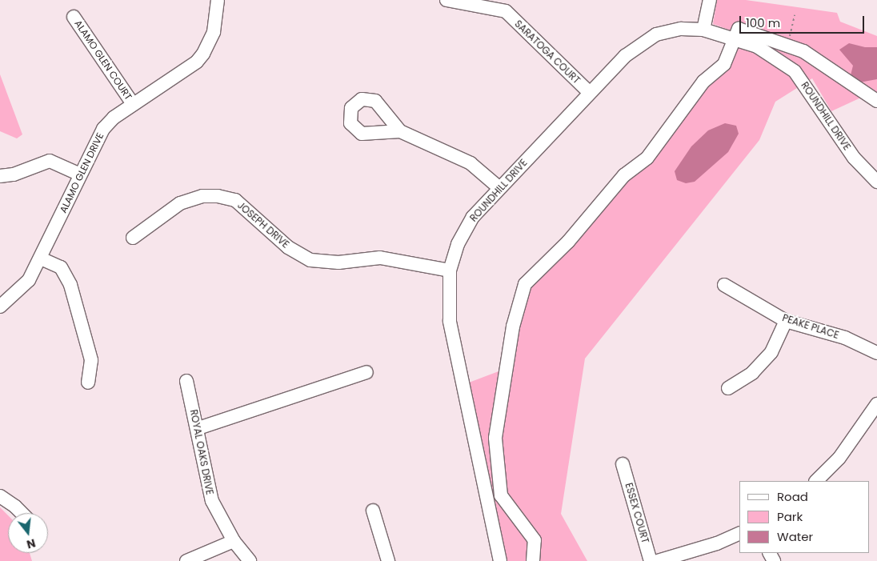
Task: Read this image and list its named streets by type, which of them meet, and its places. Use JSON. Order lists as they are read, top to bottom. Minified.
{"streets":{"street":["SARATOGA COURT","ALAMO GLEN COURT","ROUNDHILL DRIVE","ALAMO GLEN DRIVE","JOSEPH DRIVE","PEAKE PLACE","ROYAL OAKS DRIVE","ESSEX COURT"]},"crossings":[["SARATOGA COURT","ROUNDHILL DRIVE"],["ALAMO GLEN COURT","ALAMO GLEN DRIVE"],["ROUNDHILL DRIVE","JOSEPH DRIVE"]],"legend":["Road","Park","Water"],"scale_bar":"100 m","north":"bottom"}
